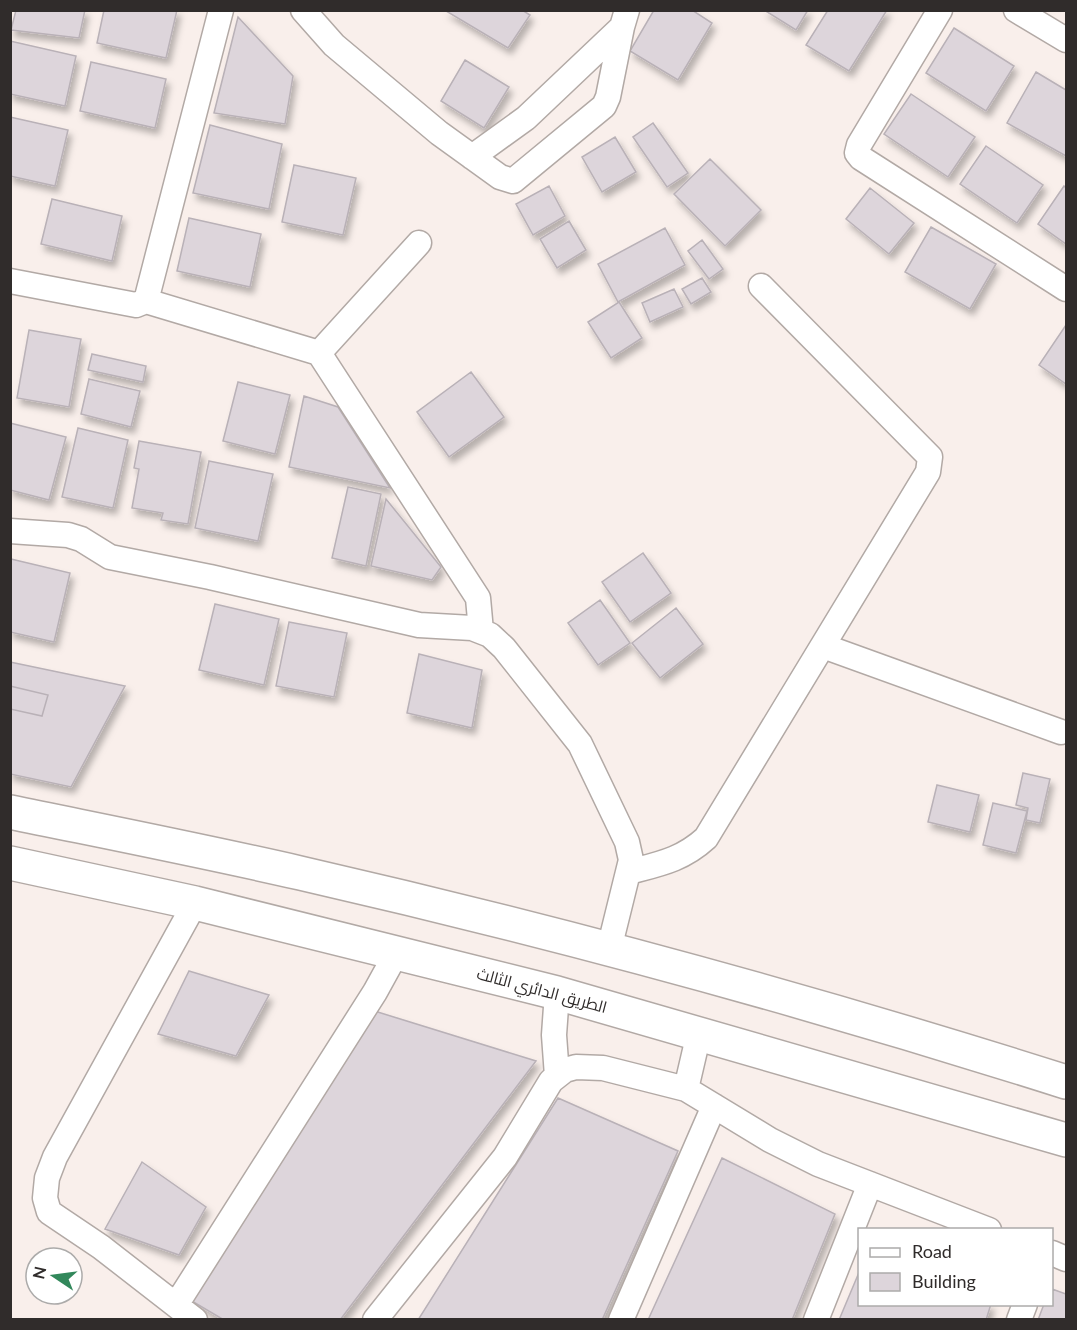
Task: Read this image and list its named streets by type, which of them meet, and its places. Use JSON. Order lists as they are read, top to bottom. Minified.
{"streets":{"highway":["الطريق الدائري الثالث"]},"legend":["Road","Building"],"north":"left"}
